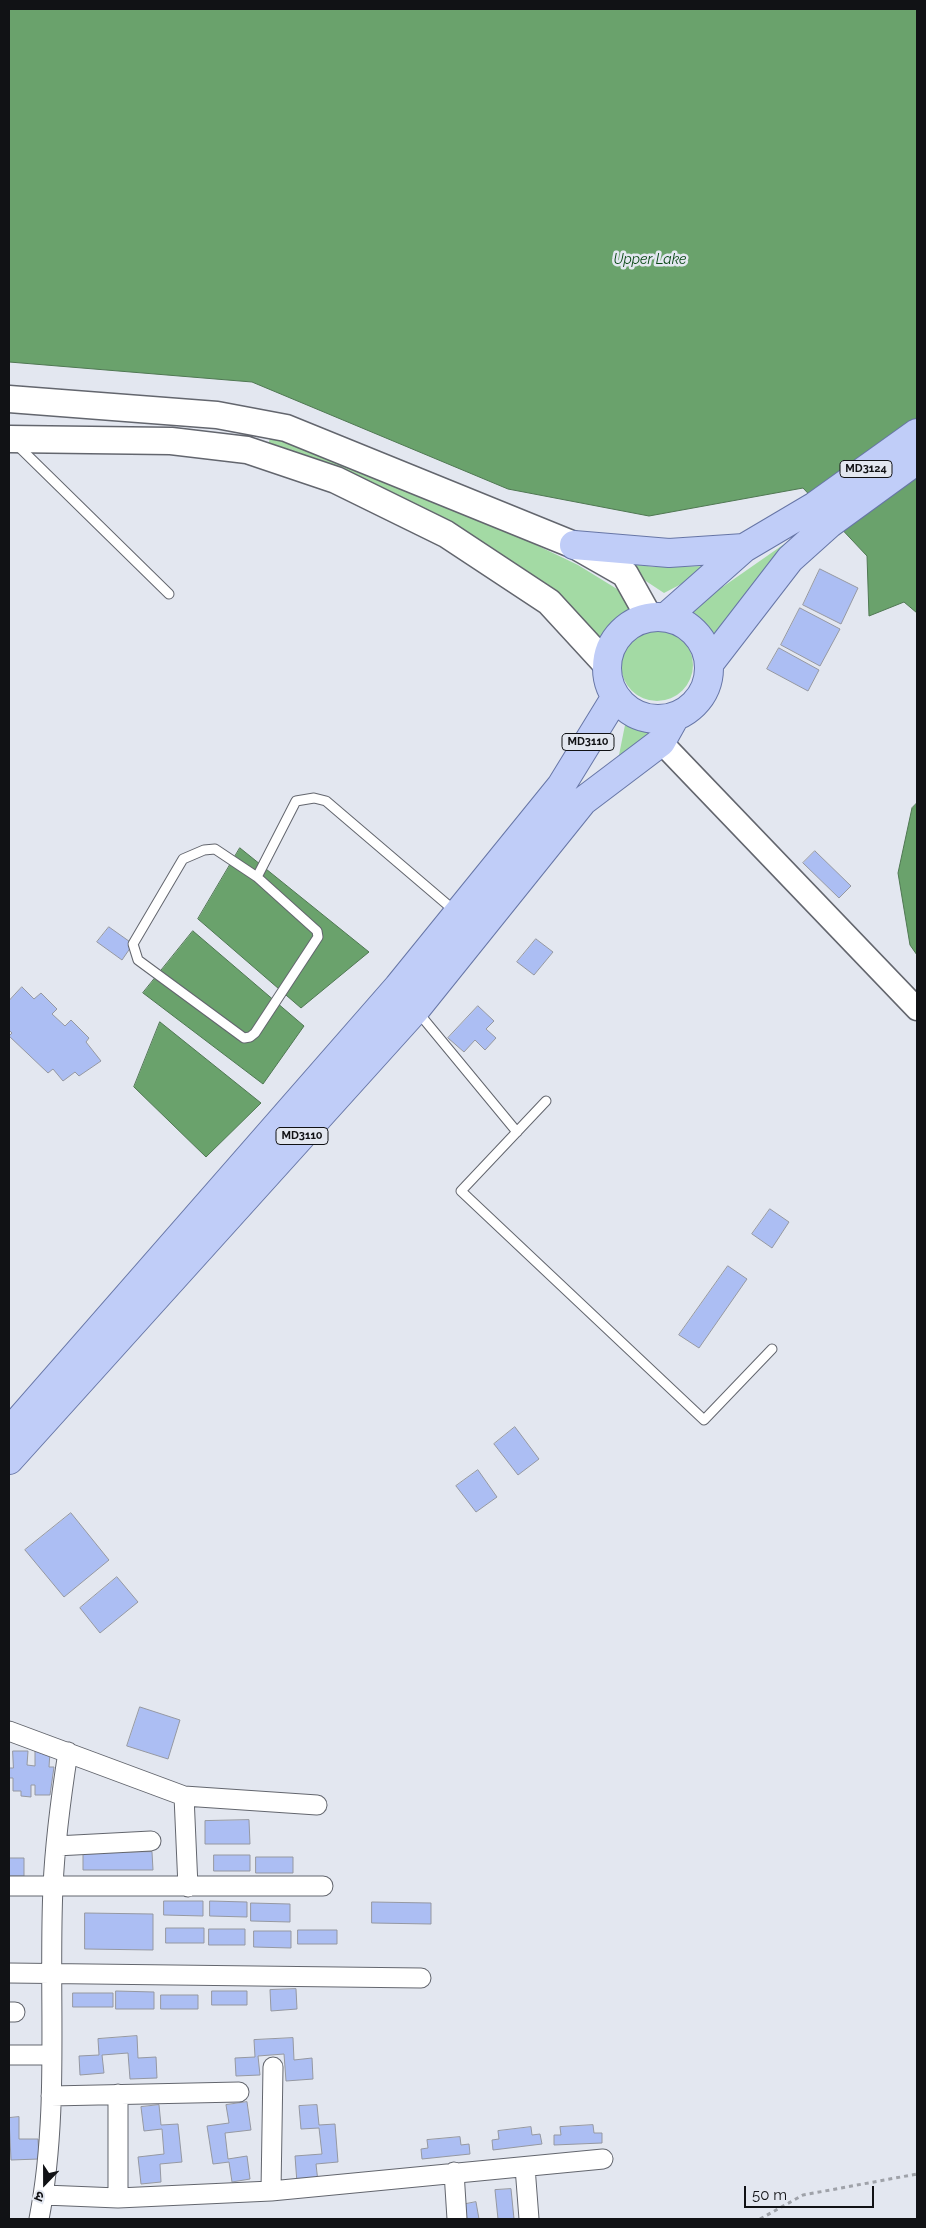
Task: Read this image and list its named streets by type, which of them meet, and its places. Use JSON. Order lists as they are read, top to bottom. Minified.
{"streets":{"main road":["MD3124","MD3110"]},"water":["Upper Lake"],"scale_bar":"50 m","north":"bottom"}
